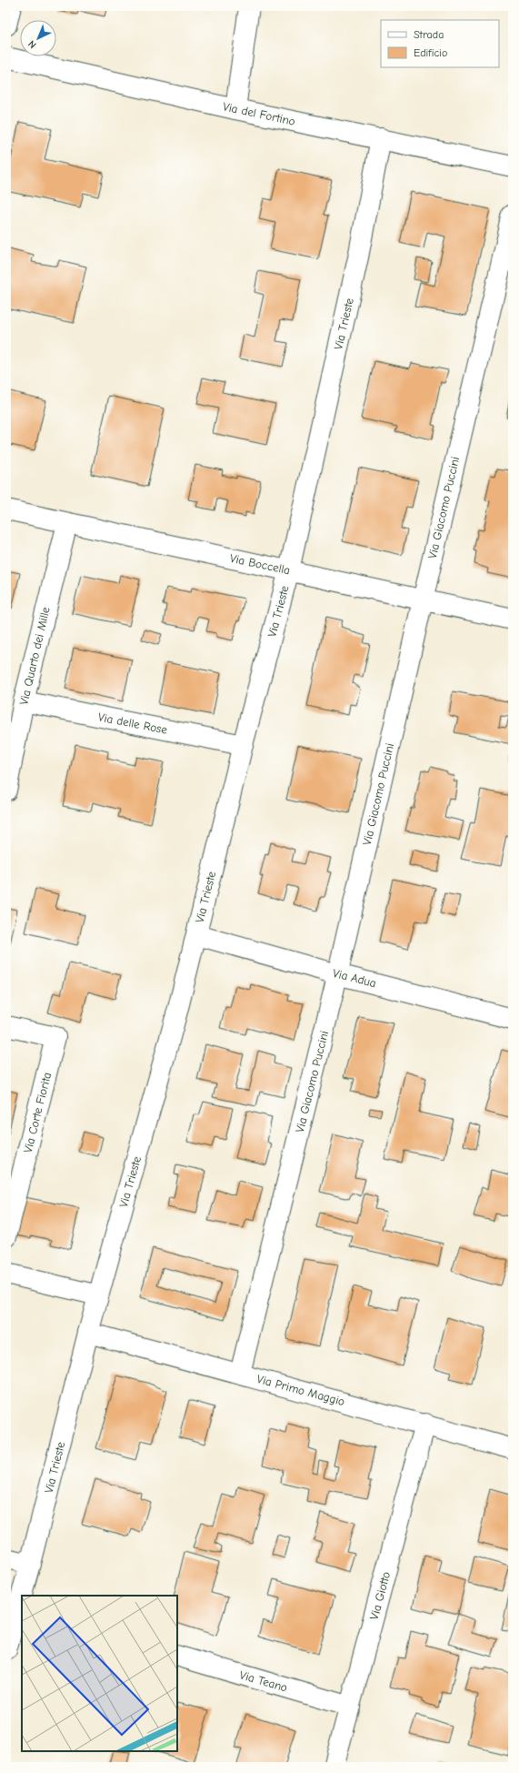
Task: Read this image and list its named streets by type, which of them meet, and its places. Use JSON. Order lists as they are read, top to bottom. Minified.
{"streets":{"street":["Via del Fortino","Via Trieste","Via Giacomo Puccini","Via Boccella","Via Quarto dei Mille","Via delle Rose","Via Adua","Via Corte Fiorita","Via Primo Maggio","Via Giotto","Via Teano"]},"crossings":[["Via del Fortino","Via Trieste"],["Via Trieste","Via Boccella"],["Via Trieste","Via delle Rose"],["Via Trieste","Via Adua"],["Via Trieste","Via Primo Maggio"],["Via Giacomo Puccini","Via Boccella"],["Via Giacomo Puccini","Via Adua"],["Via Giacomo Puccini","Via Primo Maggio"],["Via Boccella","Via Quarto dei Mille"],["Via Quarto dei Mille","Via delle Rose"],["Via Primo Maggio","Via Giotto"],["Via Giotto","Via Teano"]],"legend":["Strada","Edificio"],"north":"bottom left"}
